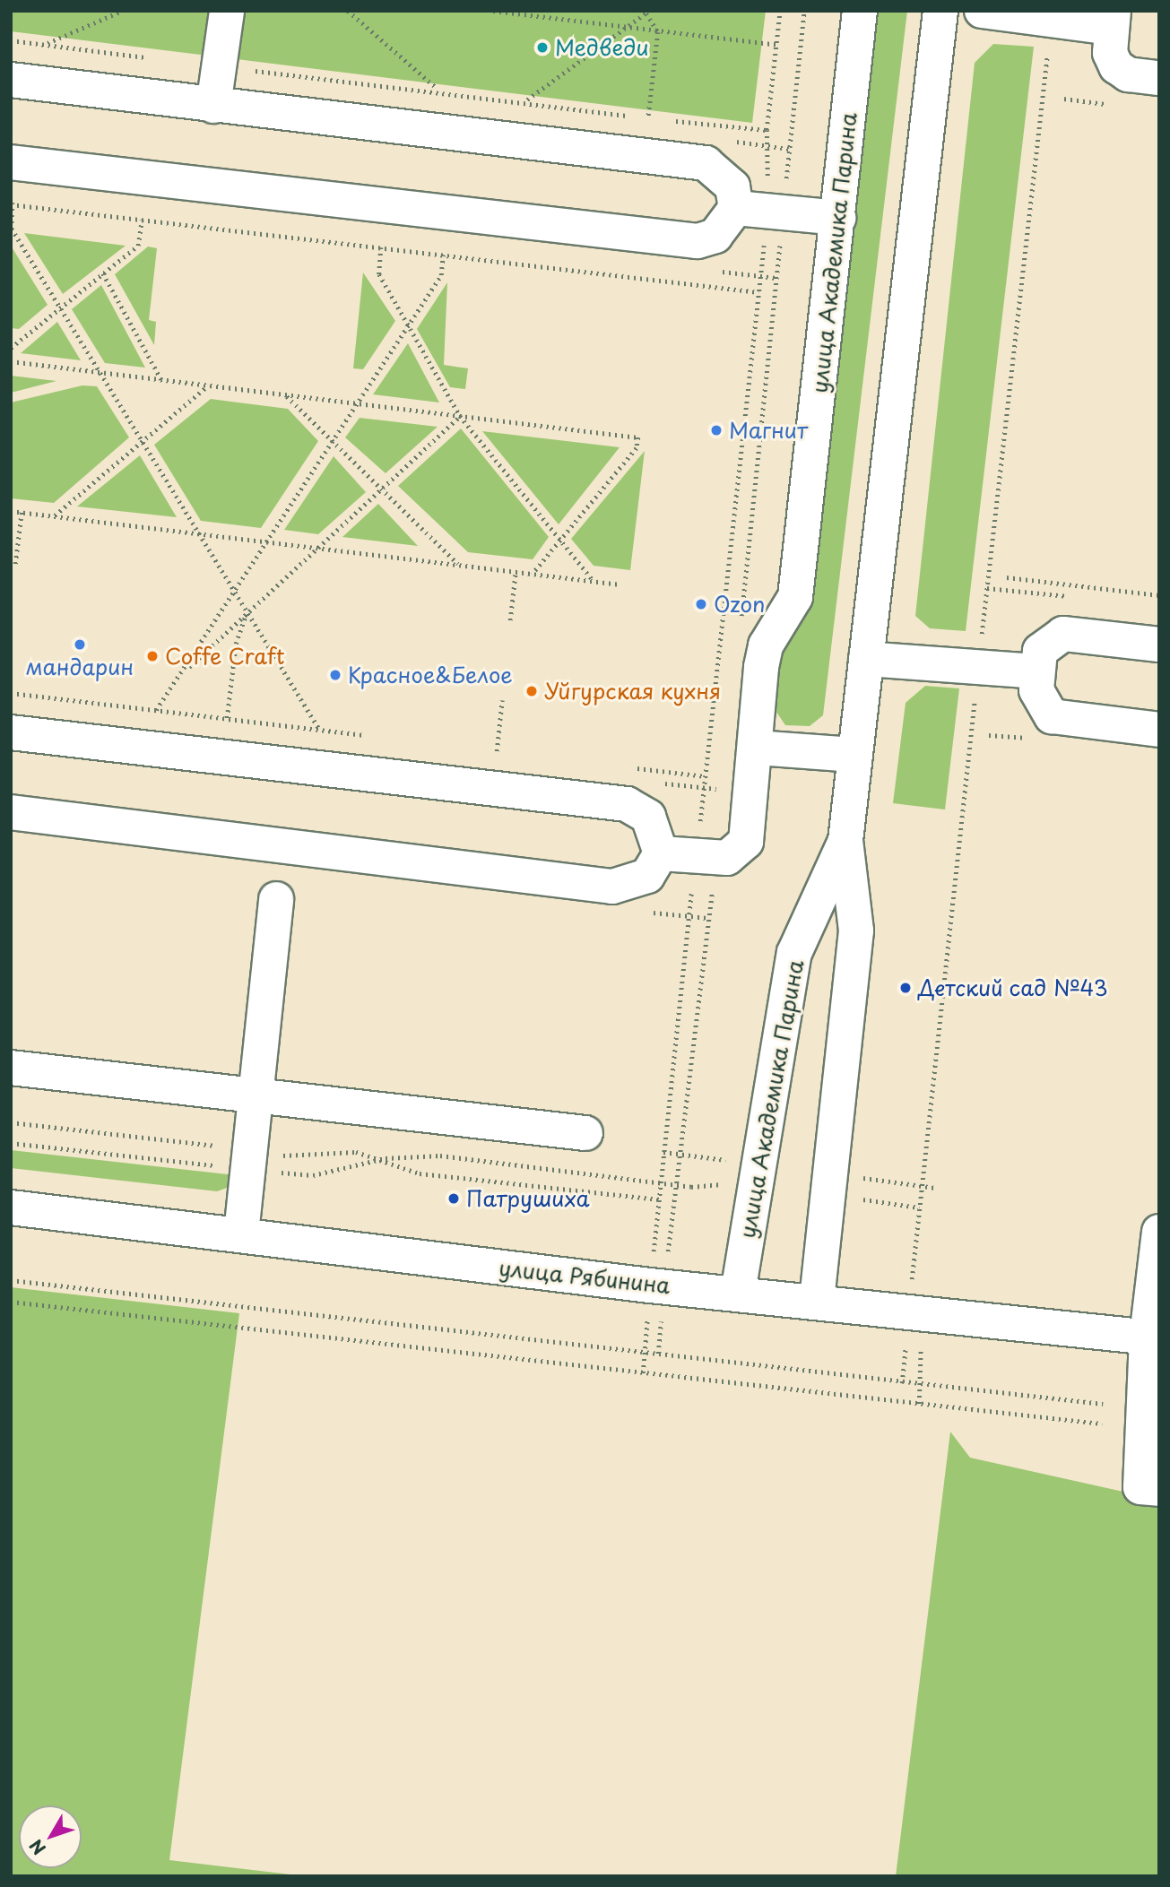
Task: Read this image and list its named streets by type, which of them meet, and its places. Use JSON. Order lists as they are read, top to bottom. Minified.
{"streets":{"street":["улица Академика Парина","улица Рябинина"]},"crossings":[["улица Академика Парина","улица Рябинина"]],"places":["Медведи","Магнит","Ozon","мандарин","Coffe Craft","Красное&Белое","Уйгурская кухня","Детский сад №43","Патрушиха"],"north":"bottom left"}
